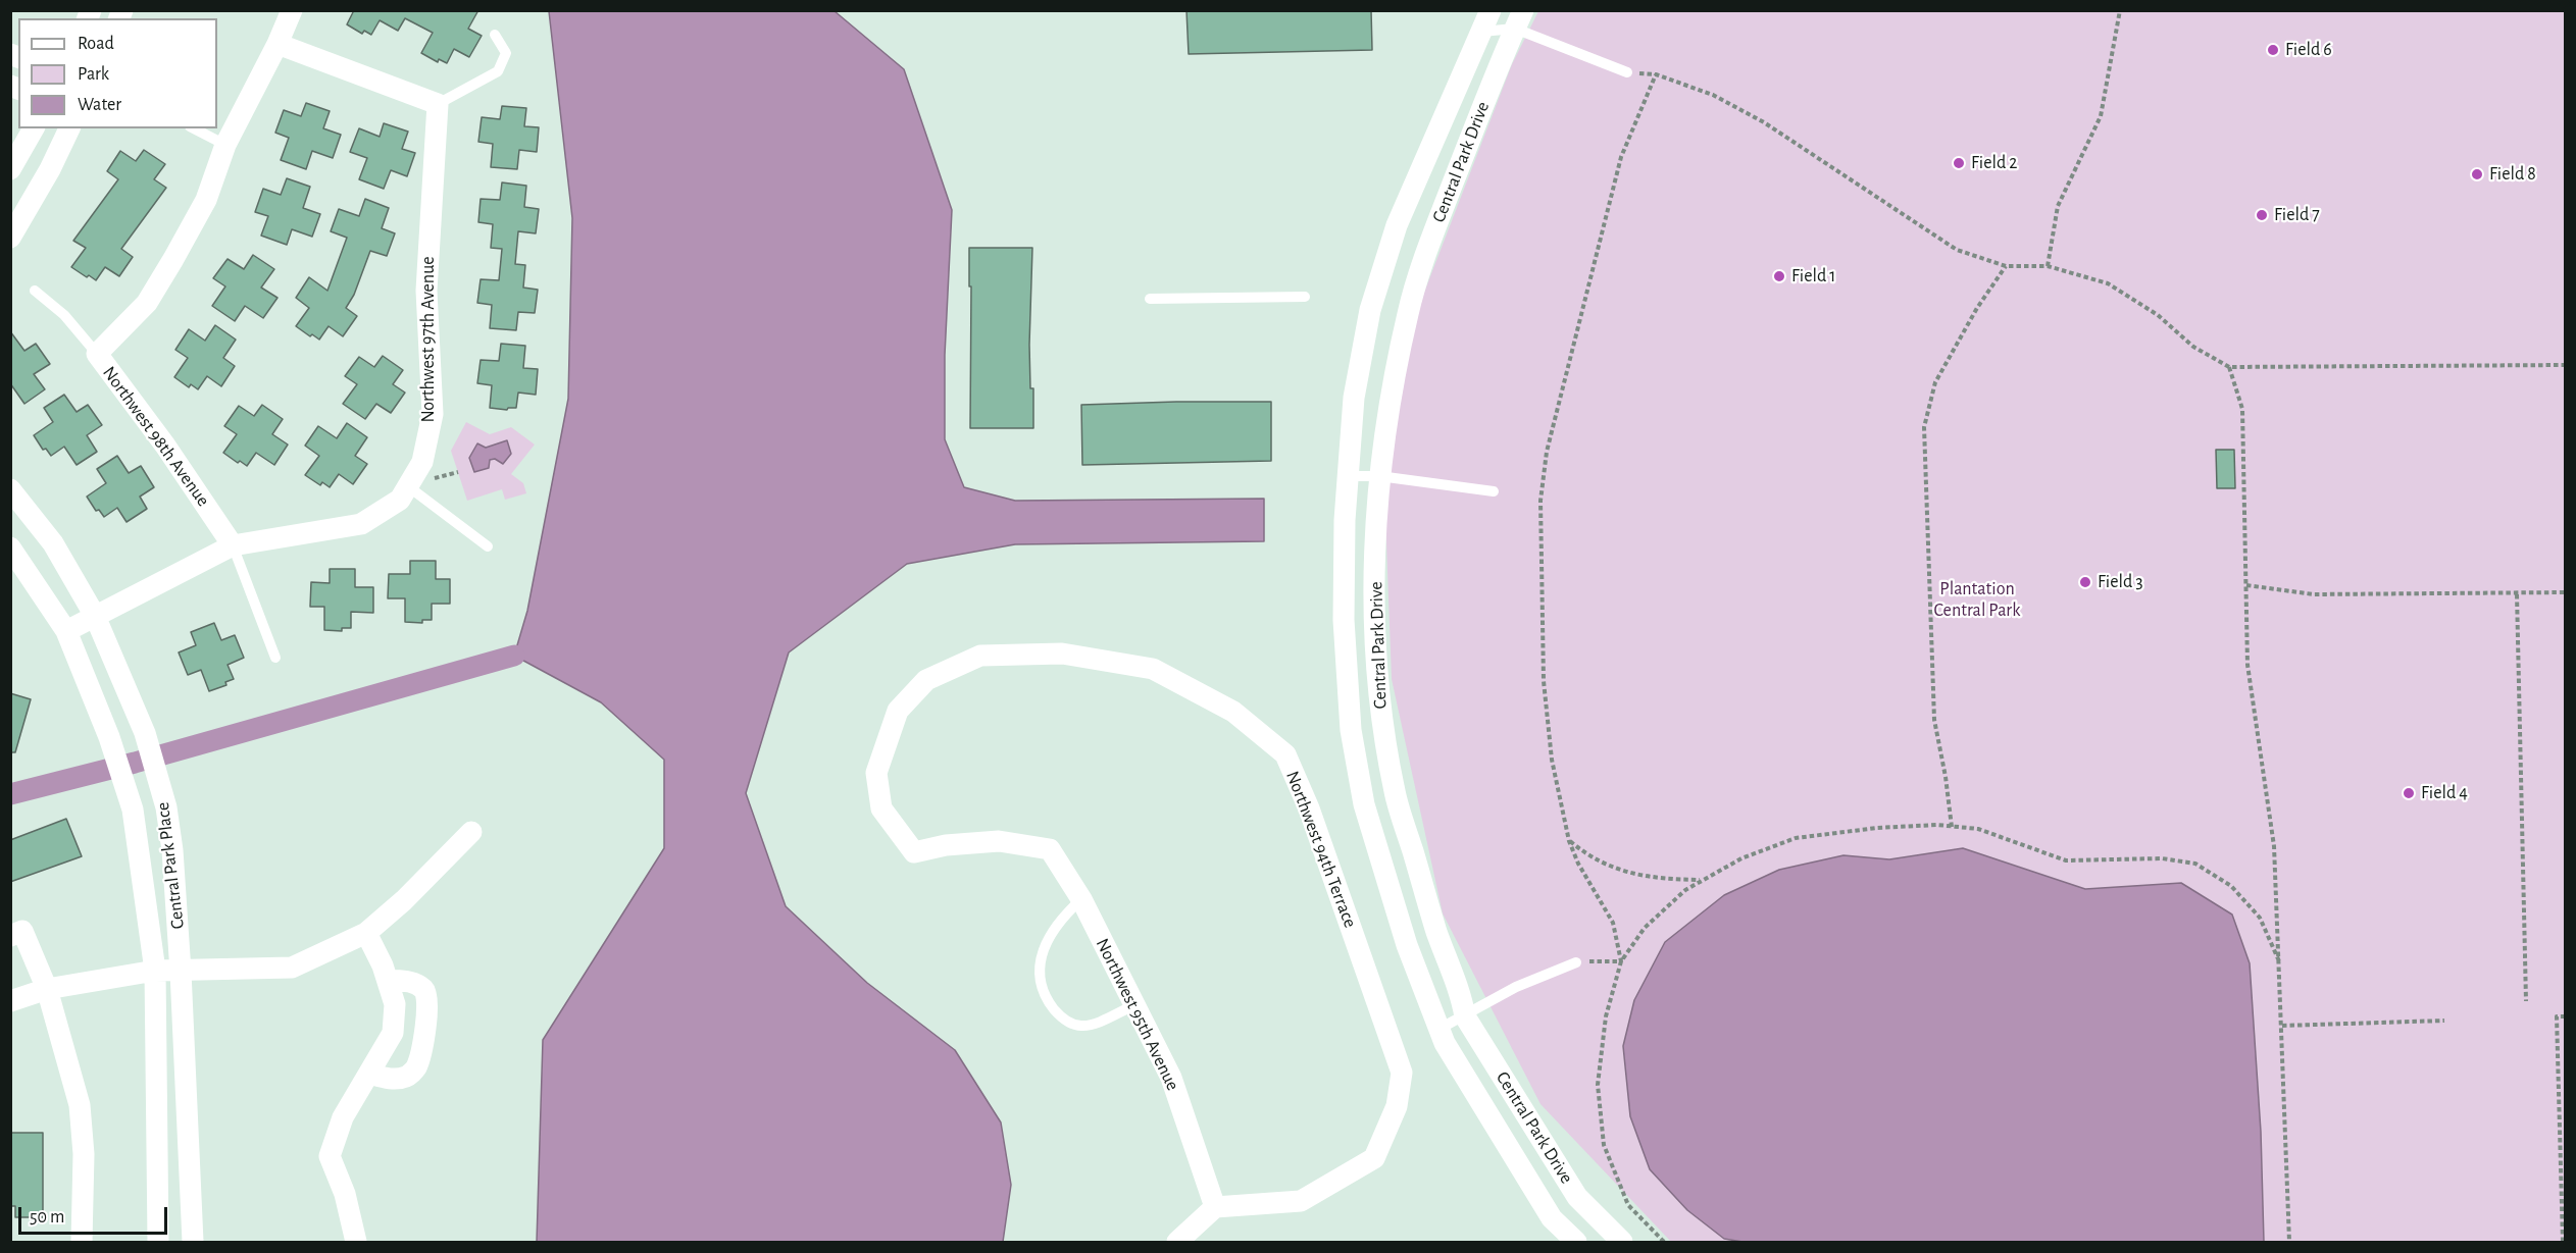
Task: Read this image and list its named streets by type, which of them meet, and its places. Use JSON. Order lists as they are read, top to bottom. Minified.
{"streets":{"street":["Central Park Drive","Northwest 97th Avenue","Northwest 98th Avenue","Northwest 94th Terrace","Central Park Place","Northwest 95th Avenue"]},"crossings":[["Northwest 97th Avenue","Northwest 98th Avenue"],["Northwest 97th Avenue","Central Park Place"],["Northwest 94th Terrace","Northwest 95th Avenue"]],"parks":["Plantation Central Park"],"places":["Field 6","Field 2","Field 8","Field 7","Field 1","Field 3","Field 4"],"legend":["Road","Park","Water"],"scale_bar":"50 m"}
